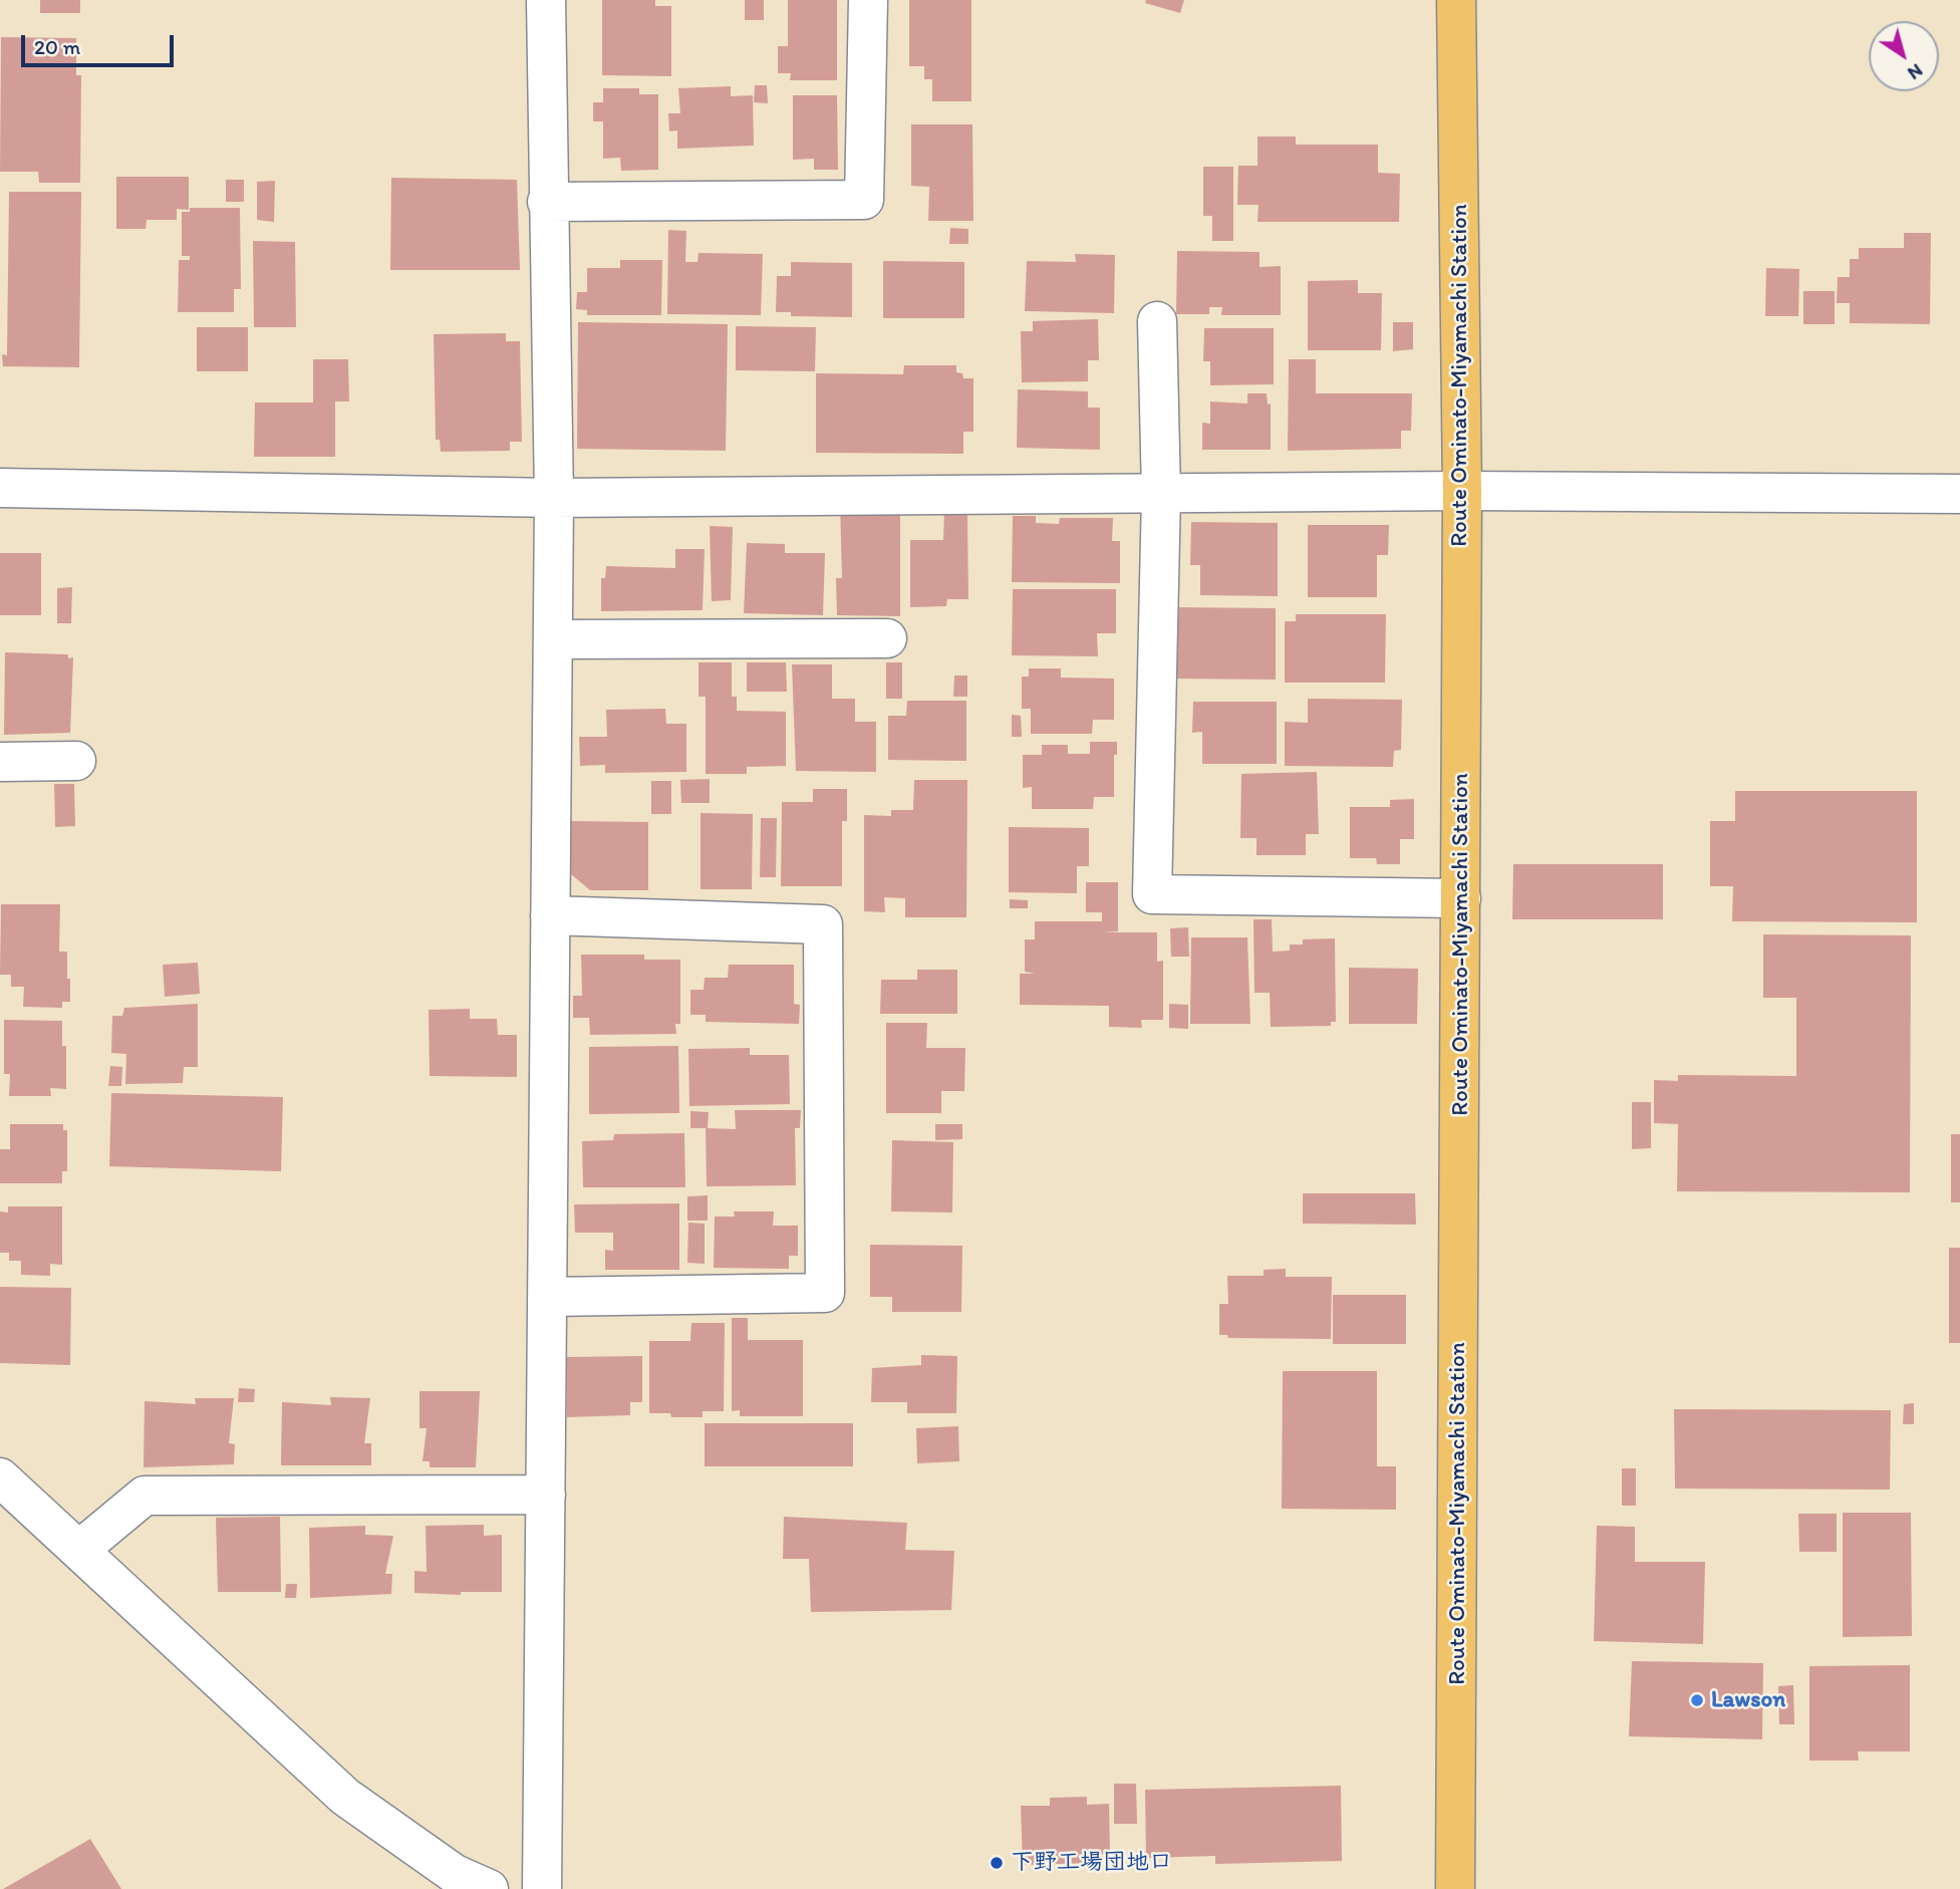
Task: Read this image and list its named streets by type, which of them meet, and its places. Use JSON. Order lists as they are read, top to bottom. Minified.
{"streets":{"main road":["Route Ominato-Miyamachi Station"]},"places":["Lawson","下野工場団地口"],"scale_bar":"20 m","north":"bottom right"}
